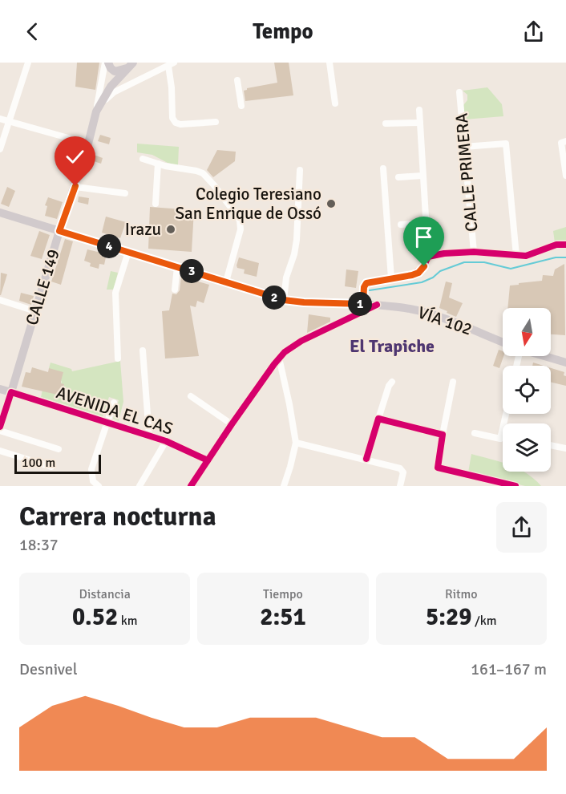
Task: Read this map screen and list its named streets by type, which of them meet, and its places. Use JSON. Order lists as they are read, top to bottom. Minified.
{"streets":{"main road":["CALLE 149","VÍA 102"],"street":["CALLE PRIMERA","AVENIDA EL CAS"]},"crossings":[["CALLE 149","AVENIDA EL CAS"]],"districts":["El Trapiche"],"places":["Colegio Teresiano San Enrique de Ossó","Irazu"],"scale_bar":"100 m","north":"bottom","page":{"header":"Tempo","pins":["4","3","2","1"],"scale":"100 m","heading":["Carrera nocturna","18:37"],"stats":[["Distancia","0.52 km"],["Tiempo","2:51"],["Ritmo","5:29 /km"]],"chart":["Desnivel","161–167 m"]}}
